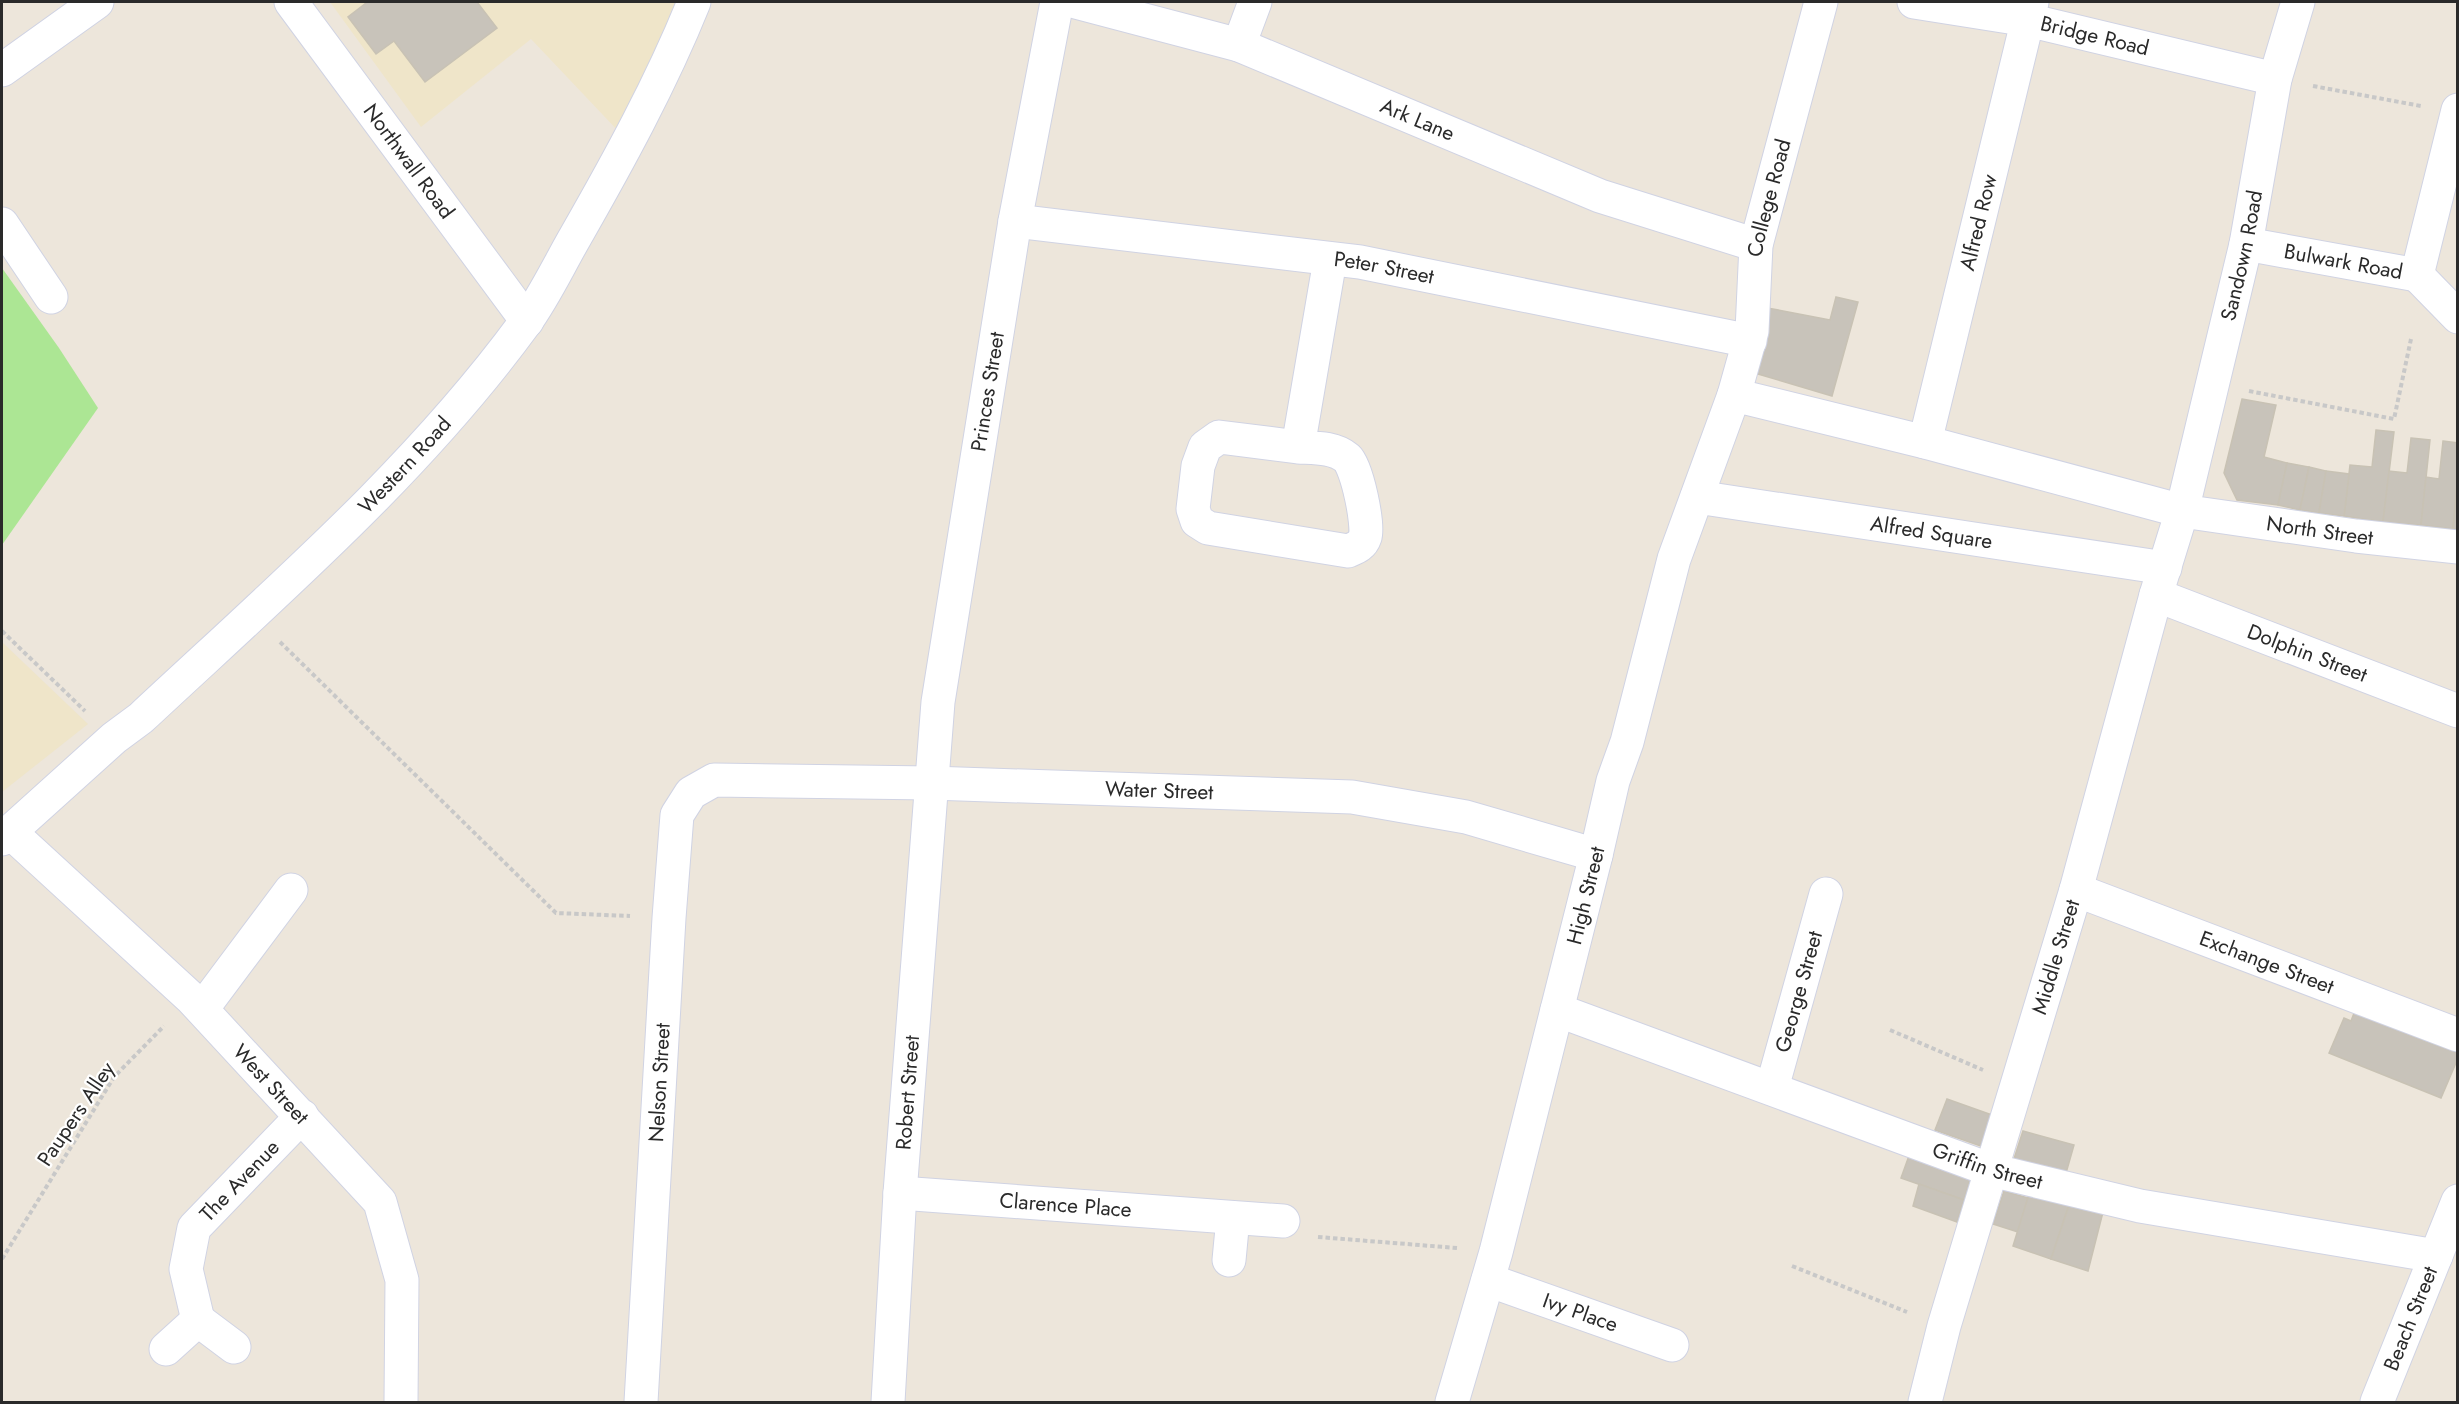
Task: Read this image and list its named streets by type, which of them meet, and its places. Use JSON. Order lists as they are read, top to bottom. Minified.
{"streets":{"street":["Bridge Road","Ark Lane","Northwall Road","College Road","Alfred Row","Sandown Road","Bulwark Road","Peter Street","Princes Street","Western Road","North Street","Alfred Square","Dolphin Street","Water Street","High Street","Middle Street","Exchange Street","George Street","Nelson Street","West Street","Robert Street","Griffin Street","The Avenue","Clarence Place","Ivy Place","Beach Street"],"path":["Paupers Alley"]},"crossings":[["Bridge Road","Alfred Row"],["Bridge Road","Sandown Road"],["Ark Lane","College Road"],["Northwall Road","Western Road"],["College Road","Peter Street"],["College Road","High Street"],["Sandown Road","Bulwark Road"],["Sandown Road","North Street"],["Sandown Road","Middle Street"],["Peter Street","Princes Street"],["Princes Street","Water Street"],["Princes Street","Robert Street"],["Western Road","West Street"],["North Street","Middle Street"],["Alfred Square","Dolphin Street"],["Alfred Square","High Street"],["Alfred Square","Middle Street"],["Dolphin Street","Middle Street"],["Water Street","High Street"],["Water Street","Nelson Street"],["Water Street","Robert Street"],["High Street","Griffin Street"],["High Street","Ivy Place"],["Middle Street","Exchange Street"],["Middle Street","Griffin Street"],["George Street","Griffin Street"],["West Street","Paupers Alley"],["West Street","The Avenue"],["Robert Street","Clarence Place"],["Griffin Street","Beach Street"]]}
